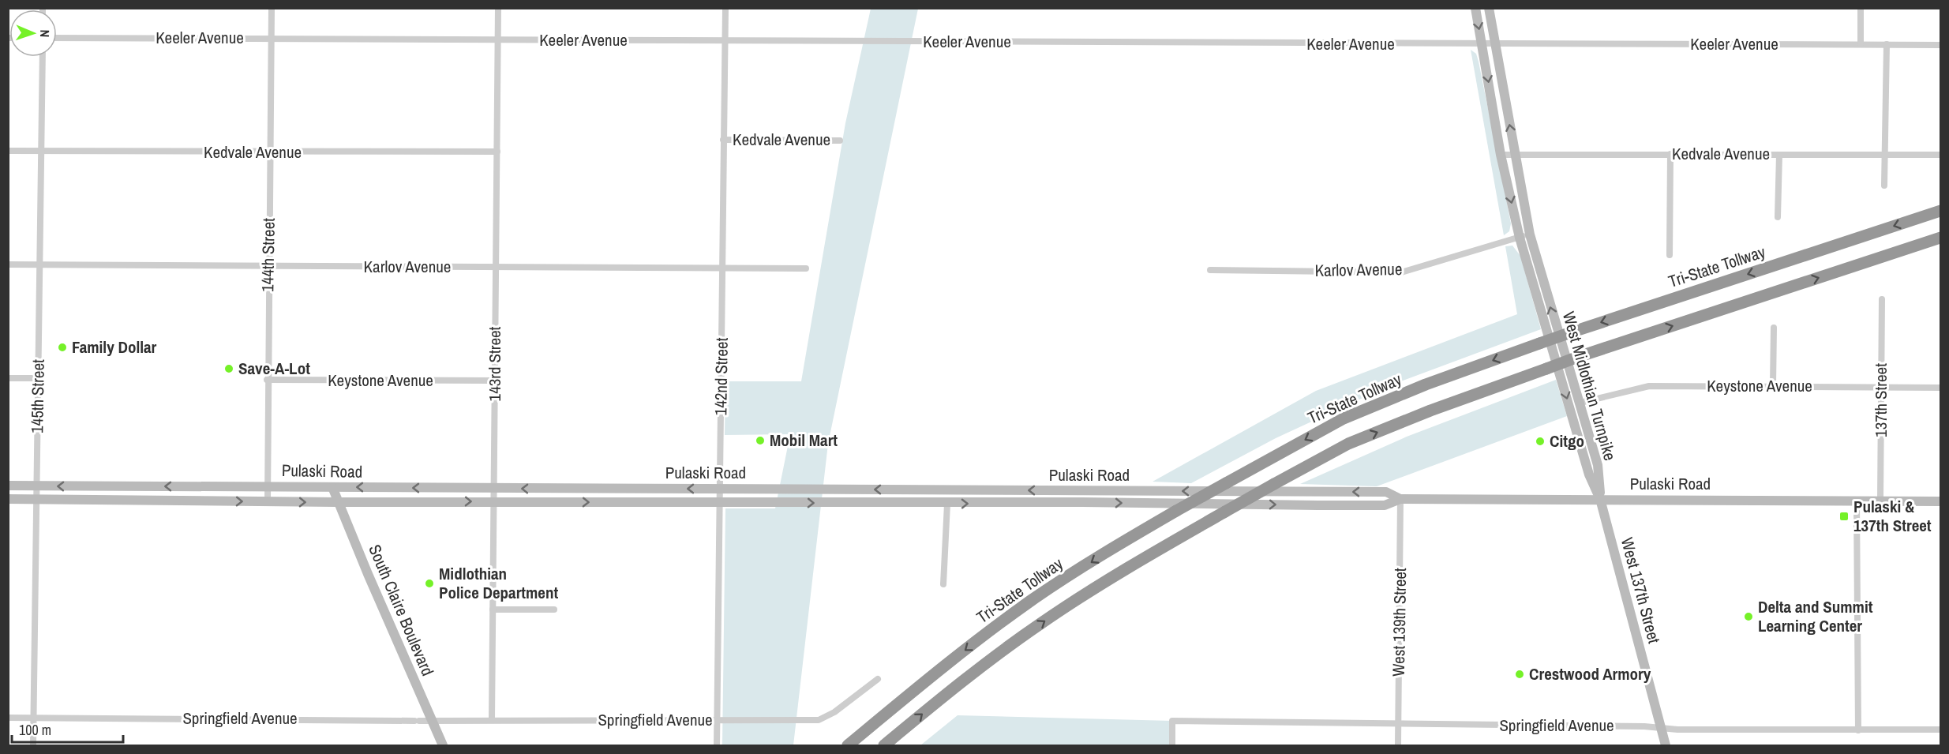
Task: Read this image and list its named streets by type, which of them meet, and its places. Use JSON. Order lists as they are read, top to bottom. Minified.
{"streets":{"highway":["Tri-State Tollway"],"main road":["West Midlothian Turnpike","Pulaski Road","West 137th Street","South Claire Boulevard"],"street":["Keeler Avenue","Kedvale Avenue","144th Street","Karlov Avenue","143rd Street","142nd Street","Keystone Avenue","145th Street","137th Street","West 139th Street","Springfield Avenue"]},"crossings":[["Keeler Avenue","144th Street"],["Keeler Avenue","143rd Street"],["Keeler Avenue","142nd Street"],["Keeler Avenue","West Midlothian Turnpike"],["Kedvale Avenue","144th Street"],["Kedvale Avenue","143rd Street"],["Kedvale Avenue","142nd Street"],["Kedvale Avenue","West Midlothian Turnpike"],["Kedvale Avenue","145th Street"],["144th Street","Karlov Avenue"],["144th Street","Keystone Avenue"],["144th Street","Pulaski Road"],["Karlov Avenue","143rd Street"],["Karlov Avenue","142nd Street"],["Karlov Avenue","West Midlothian Turnpike"],["Karlov Avenue","145th Street"],["143rd Street","Keystone Avenue"],["143rd Street","Pulaski Road"],["143rd Street","Springfield Avenue"],["142nd Street","Pulaski Road"],["142nd Street","Springfield Avenue"],["Keystone Avenue","West Midlothian Turnpike"],["Keystone Avenue","137th Street"],["West Midlothian Turnpike","Pulaski Road"],["West Midlothian Turnpike","West 137th Street"],["145th Street","Pulaski Road"],["145th Street","Springfield Avenue"],["137th Street","Pulaski Road"],["Pulaski Road","West 137th Street"],["Pulaski Road","South Claire Boulevard"],["Pulaski Road","West 139th Street"],["West 137th Street","Springfield Avenue"],["South Claire Boulevard","Springfield Avenue"],["West 139th Street","Springfield Avenue"]],"places":{"other":["Family Dollar","Save-A-Lot","Mobil Mart","Citgo","Midlothian Police Department","Delta and Summit Learning Center","Crestwood Armory"],"transit":["Pulaski & 137th Street"]},"scale_bar":"100 m","north":"right"}
